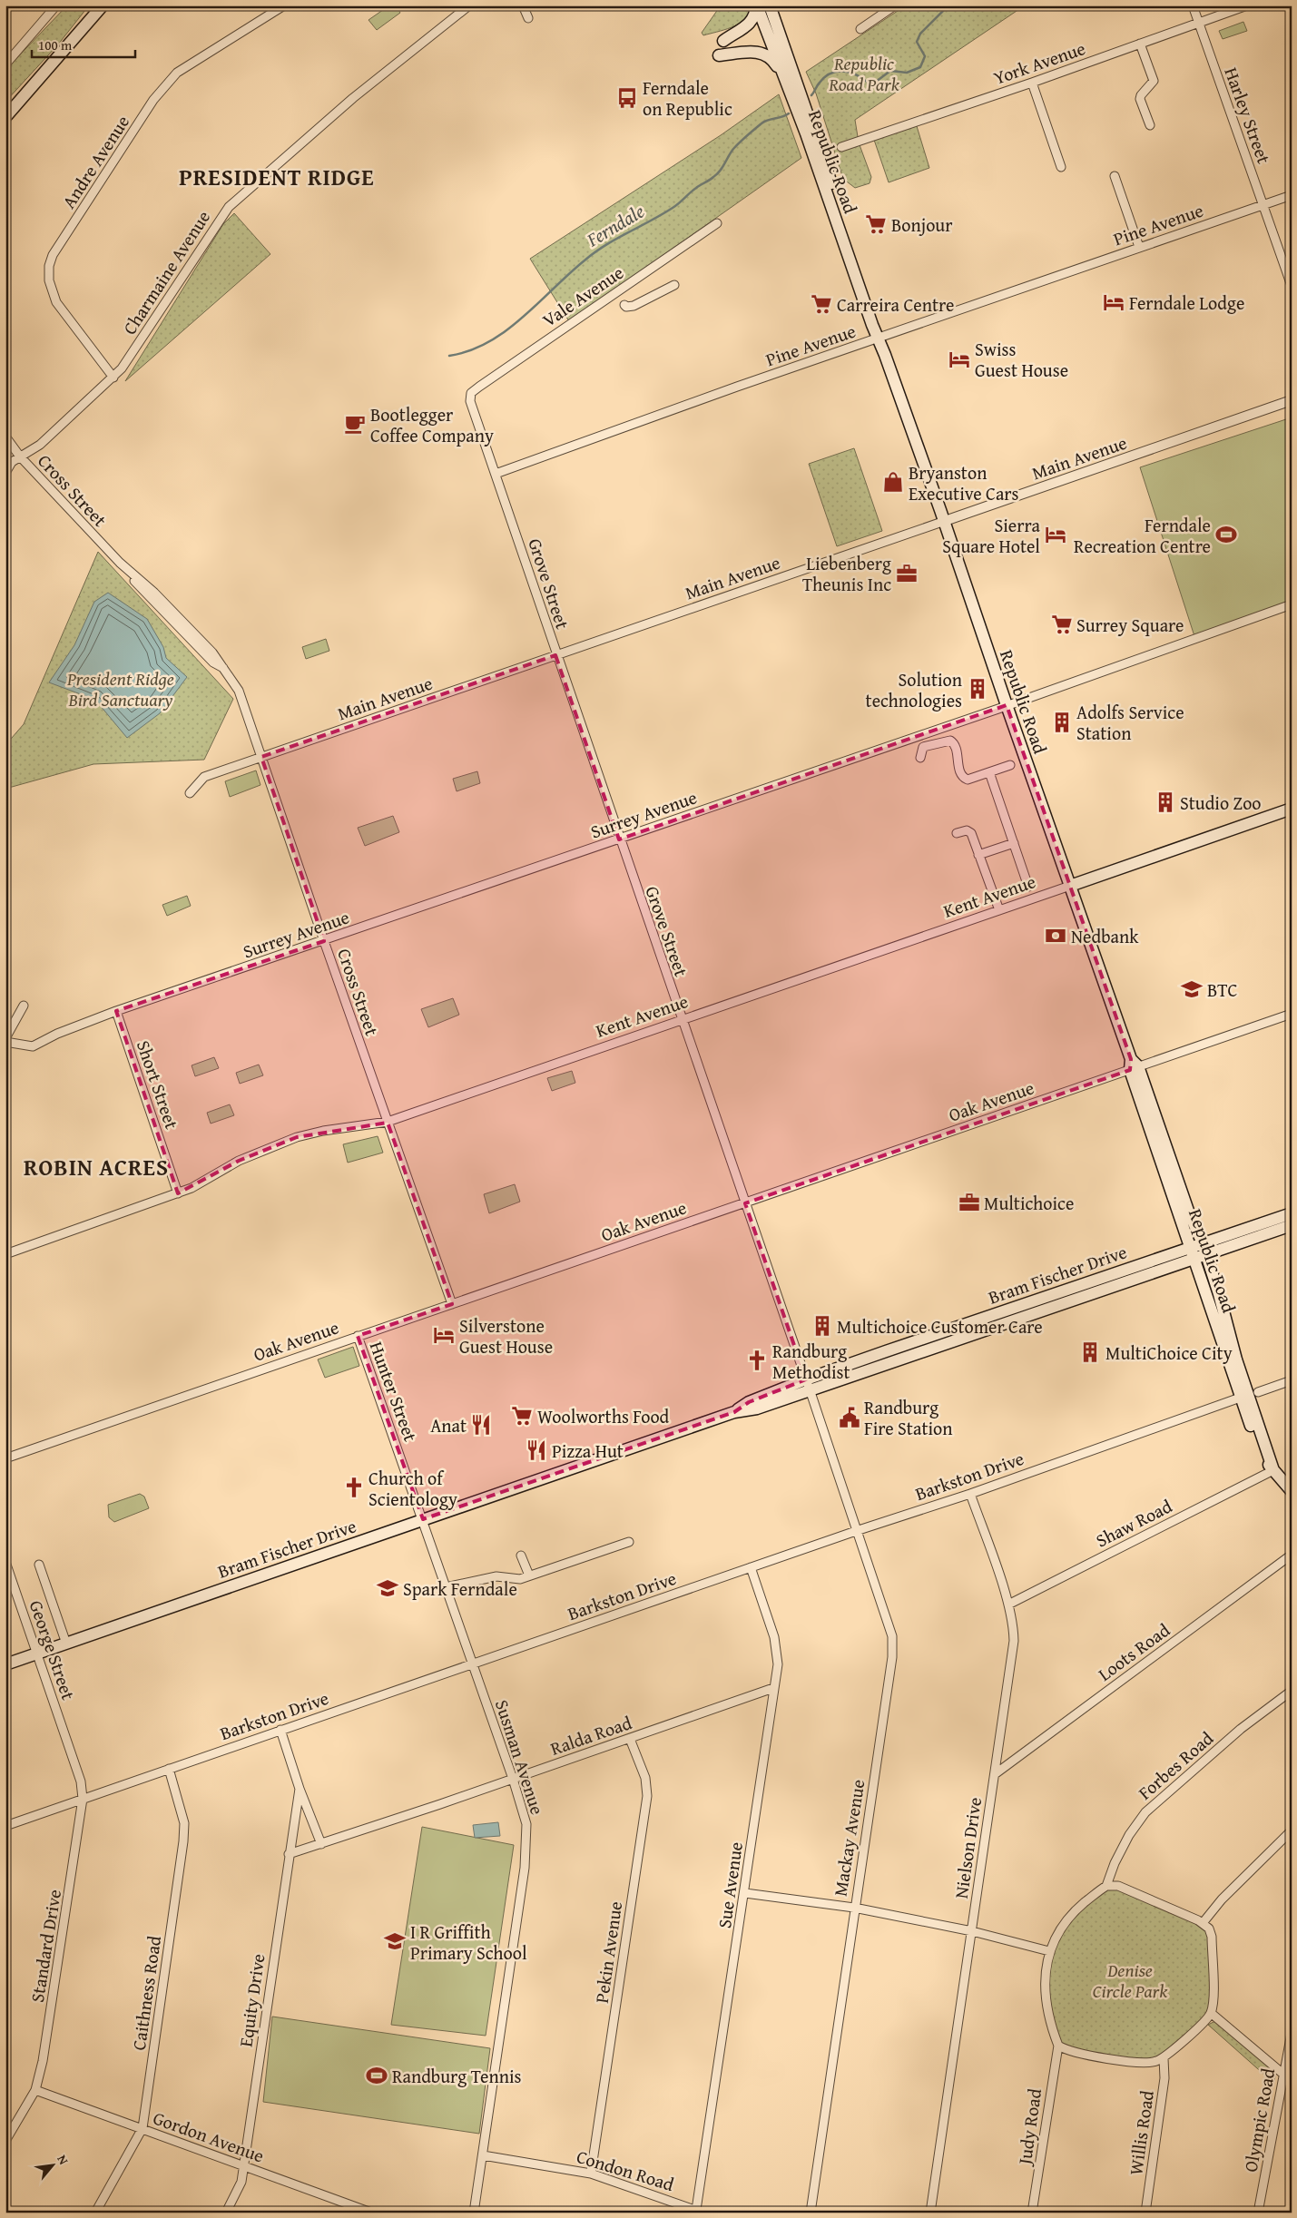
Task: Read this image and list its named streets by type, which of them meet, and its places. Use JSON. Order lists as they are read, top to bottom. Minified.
{"streets":{"main road":["Republic Road","Kent Avenue","Bram Fischer Drive"],"street":["York Avenue","Harley Street","Andre Avenue","Pine Avenue","Charmaine Avenue","Vale Avenue","Main Avenue","Cross Street","Grove Street","Surrey Avenue","Short Street","Oak Avenue","Hunter Street","Barkston Drive","Shaw Road","George Street","Loots Road","Ralda Road","Susman Avenue","Forbes Road","Mackay Avenue","Nielson Drive","Sue Avenue","Standard Drive","Pekin Avenue","Caithness Road","Equity Drive","Olympic Road","Judy Road","Willis Road","Gordon Avenue","Condon Road"]},"crossings":[["York Avenue","Harley Street"],["Harley Street","Pine Avenue"],["Andre Avenue","Charmaine Avenue"],["Republic Road","Pine Avenue"],["Republic Road","Main Avenue"],["Republic Road","Surrey Avenue"],["Republic Road","Kent Avenue"],["Republic Road","Oak Avenue"],["Republic Road","Bram Fischer Drive"],["Republic Road","Barkston Drive"],["Republic Road","Shaw Road"],["Pine Avenue","Grove Street"],["Charmaine Avenue","Cross Street"],["Vale Avenue","Grove Street"],["Main Avenue","Cross Street"],["Main Avenue","Grove Street"],["Cross Street","Surrey Avenue"],["Cross Street","Kent Avenue"],["Cross Street","Oak Avenue"],["Grove Street","Surrey Avenue"],["Grove Street","Kent Avenue"],["Grove Street","Oak Avenue"],["Grove Street","Bram Fischer Drive"],["Grove Street","Mackay Avenue"],["Surrey Avenue","Short Street"],["Kent Avenue","Short Street"],["Oak Avenue","Hunter Street"],["Bram Fischer Drive","Hunter Street"],["Bram Fischer Drive","George Street"],["Hunter Street","Barkston Drive"],["Hunter Street","Susman Avenue"],["Barkston Drive","Susman Avenue"],["Barkston Drive","Mackay Avenue"],["Barkston Drive","Nielson Drive"],["Barkston Drive","Sue Avenue"],["Barkston Drive","Standard Drive"],["Barkston Drive","Caithness Road"],["Barkston Drive","Equity Drive"],["Shaw Road","Nielson Drive"],["George Street","Standard Drive"],["Loots Road","Nielson Drive"],["Ralda Road","Susman Avenue"],["Ralda Road","Sue Avenue"],["Ralda Road","Pekin Avenue"],["Ralda Road","Equity Drive"],["Susman Avenue","Condon Road"],["Sue Avenue","Condon Road"],["Standard Drive","Gordon Avenue"],["Pekin Avenue","Condon Road"],["Caithness Road","Gordon Avenue"],["Equity Drive","Gordon Avenue"]],"districts":["PRESIDENT RIDGE","ROBIN ACRES"],"water":["Ferndale"],"parks":["Republic Road Park","President Ridge Bird Sanctuary","Denise Circle Park"],"places":{"bus stop":["Ferndale on Republic"],"supermarket":["Bonjour","Carreira Centre","Surrey Square","Woolworths Food"],"hotel":["Ferndale Lodge","Swiss Guest House","Sierra Square Hotel","Silverstone Guest House"],"cafe":["Bootlegger Coffee Company"],"shop":["Bryanston Executive Cars"],"sports":["Ferndale Recreation Centre","Randburg Tennis"],"office":["Liebenberg Theunis Inc","Multichoice"],"building":["Solution technologies","Adolfs Service Station","Studio Zoo","Multichoice Customer Care","MultiChoice City"],"bank":["Nedbank"],"school or university":["BTC","Spark Ferndale","I R Griffith Primary School"],"church":["Randburg Methodist","Church of Scientology"],"public building":["Randburg Fire Station"],"restaurant":["Anat","Pizza Hut"]},"scale_bar":"100 m","north":"top right"}
